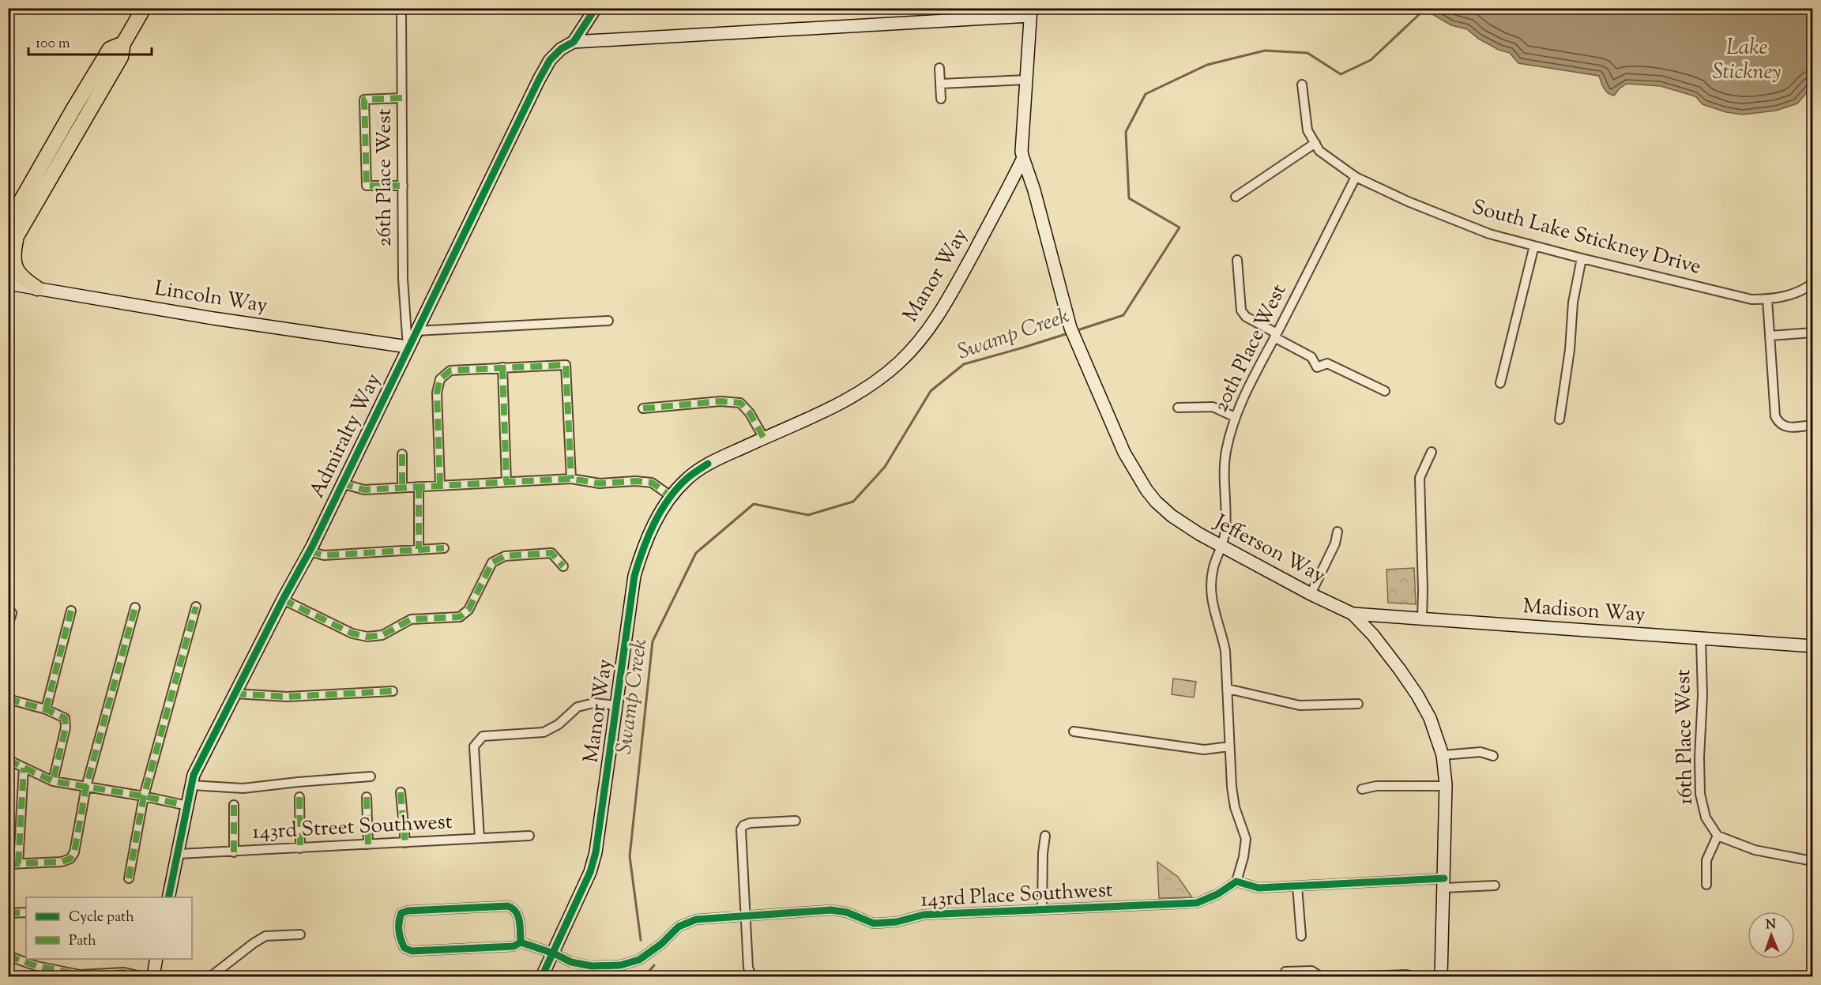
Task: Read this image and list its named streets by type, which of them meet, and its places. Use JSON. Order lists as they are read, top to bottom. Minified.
{"streets":{"street":["26th Place West","South Lake Stickney Drive","Manor Way","Lincoln Way","20th Place West","Admiralty Way","Jefferson Way","Madison Way","16th Place West","143rd Street Southwest","143rd Place Southwest"]},"crossings":[["26th Place West","Lincoln Way"],["26th Place West","Admiralty Way"],["South Lake Stickney Drive","20th Place West"],["Manor Way","Jefferson Way"],["Manor Way","143rd Place Southwest"],["Lincoln Way","Admiralty Way"],["20th Place West","Jefferson Way"],["20th Place West","143rd Place Southwest"],["Admiralty Way","143rd Street Southwest"],["Jefferson Way","Madison Way"],["Madison Way","16th Place West"]],"water":["Lake Stickney","Swamp Creek"],"legend":["Cycle path","Path"],"scale_bar":"100 m","north":"top"}
